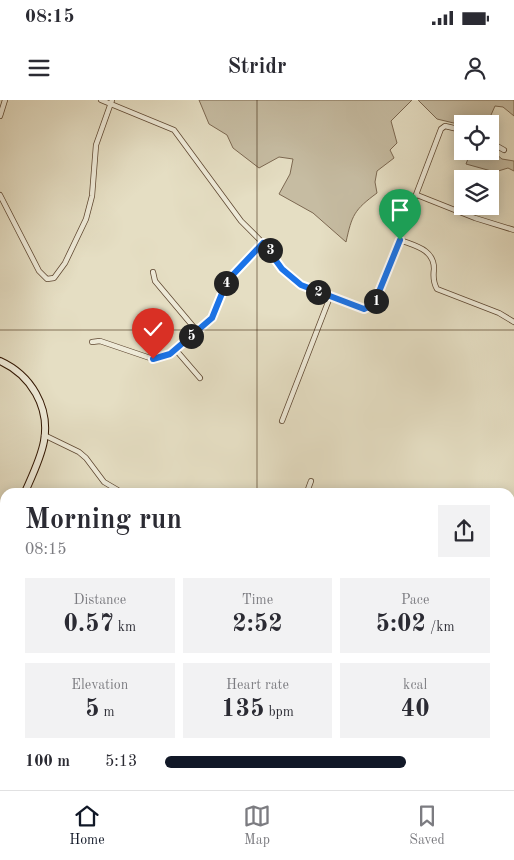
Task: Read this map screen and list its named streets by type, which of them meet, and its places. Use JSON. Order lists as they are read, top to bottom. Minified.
{"page":{"status":"08:15","header":"Stridr","pins":["3","4","2","1","5"],"heading":["Morning run","08:15"],"stats":[["Distance","0.57 km"],["Time","2:52"],["Pace","5:02 /km"],["Elevation","5 m"],["Heart rate","135 bpm"],["kcal","40"]],"list":[{"name":"100 m","note":"5:13"}],"tabs":["Home","Map","Saved"]}}
